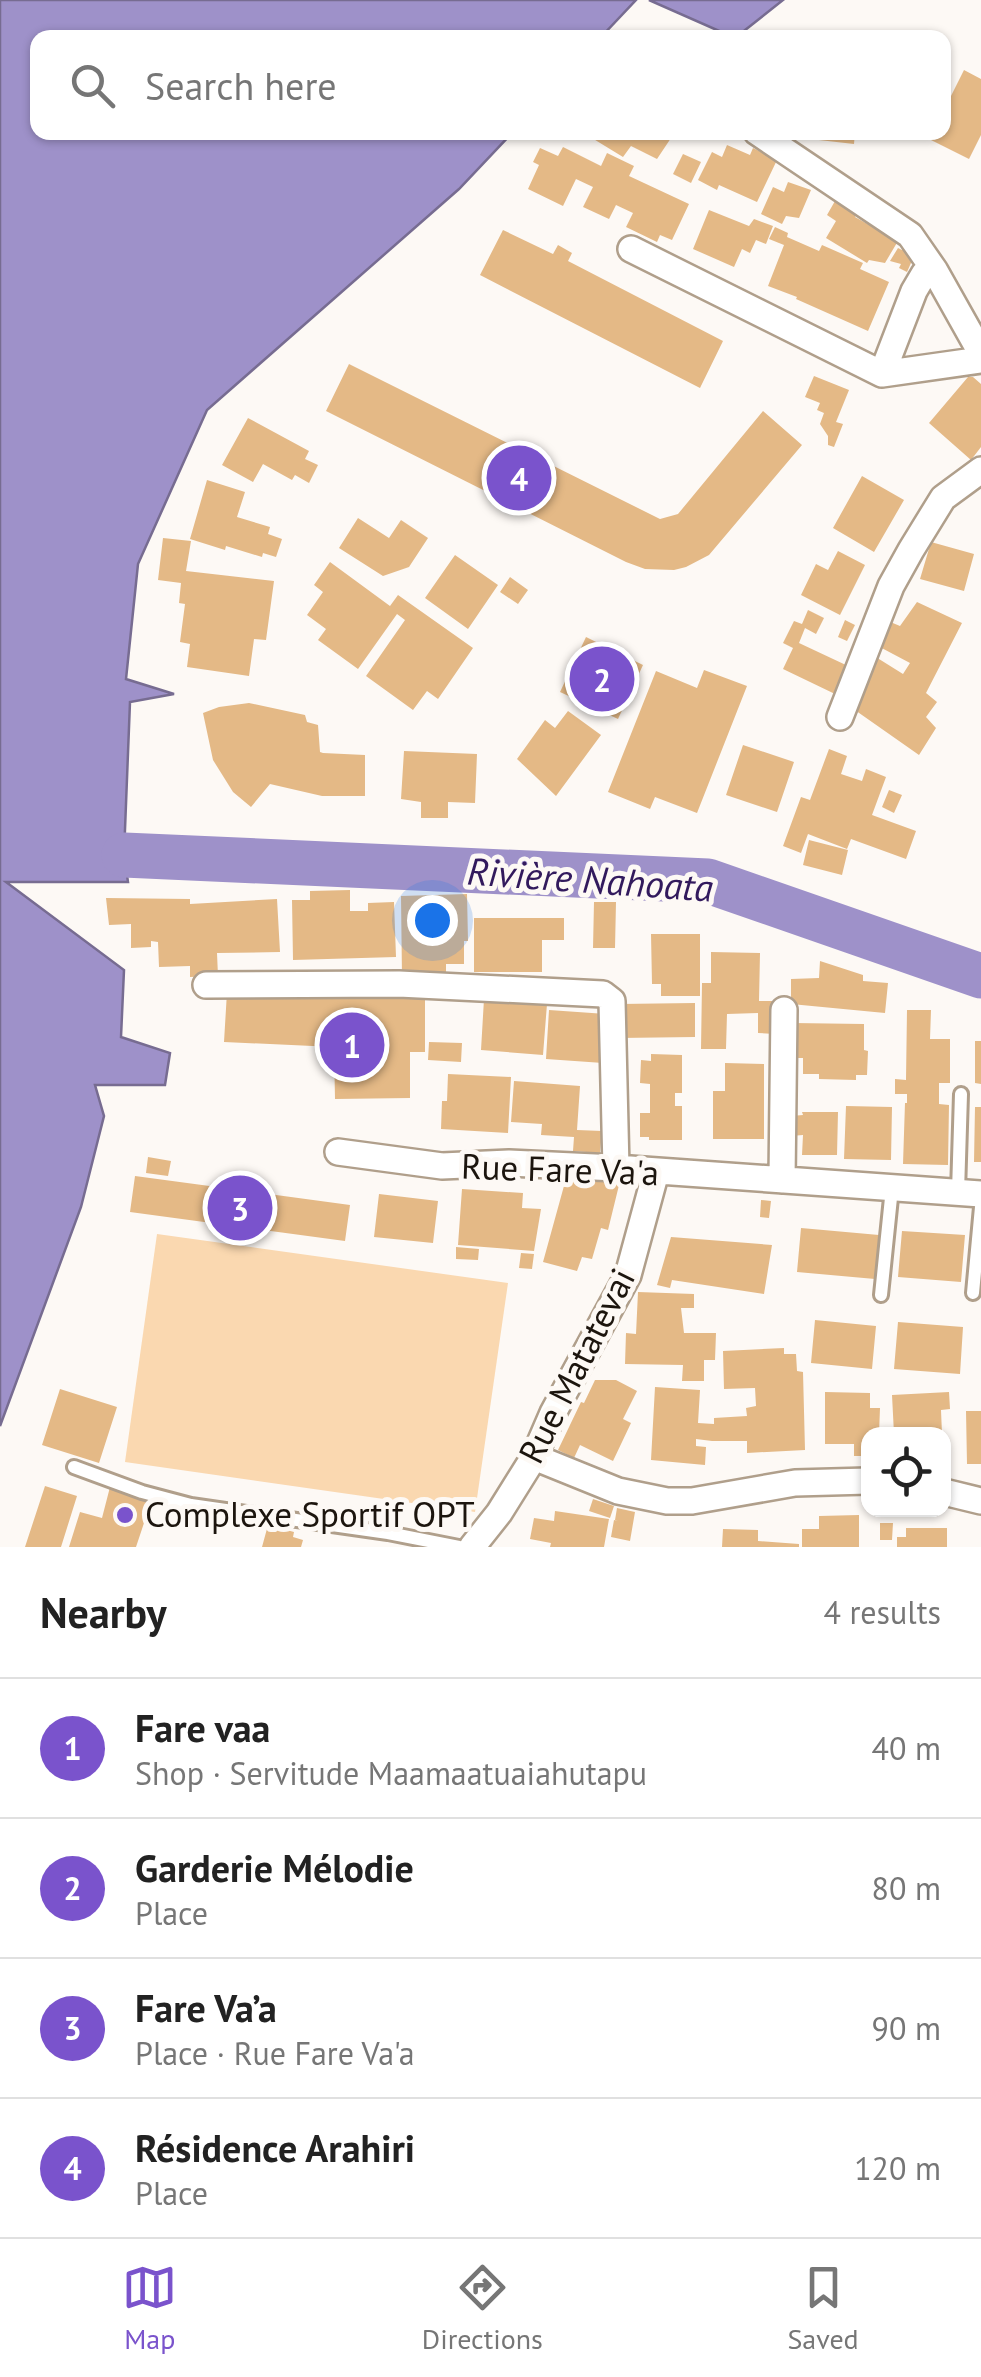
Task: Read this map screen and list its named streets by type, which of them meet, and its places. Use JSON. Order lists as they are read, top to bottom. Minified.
{"streets":{"street":["Rue Fare Va'a","Rue Matatevai"]},"crossings":[["Rue Fare Va'a","Rue Matatevai"]],"water":["Rivière Nahoata"],"places":["Complexe Sportif OPT"],"page":{"search":"Search here","pins":["4","2","1","3"],"heading":["Nearby","4 results"],"list":[{"mark":"1","name":"Fare vaa","note":"Shop · Servitude Maamaatuaiahutapu","value":"40 m"},{"mark":"2","name":"Garderie Mélodie","note":"Place","value":"80 m"},{"mark":"3","name":"Fare Va’a","note":"Place · Rue Fare Va'a","value":"90 m"},{"mark":"4","name":"Résidence Arahiri","note":"Place","value":"120 m"}],"nav":["Map","Directions","Saved"]}}
